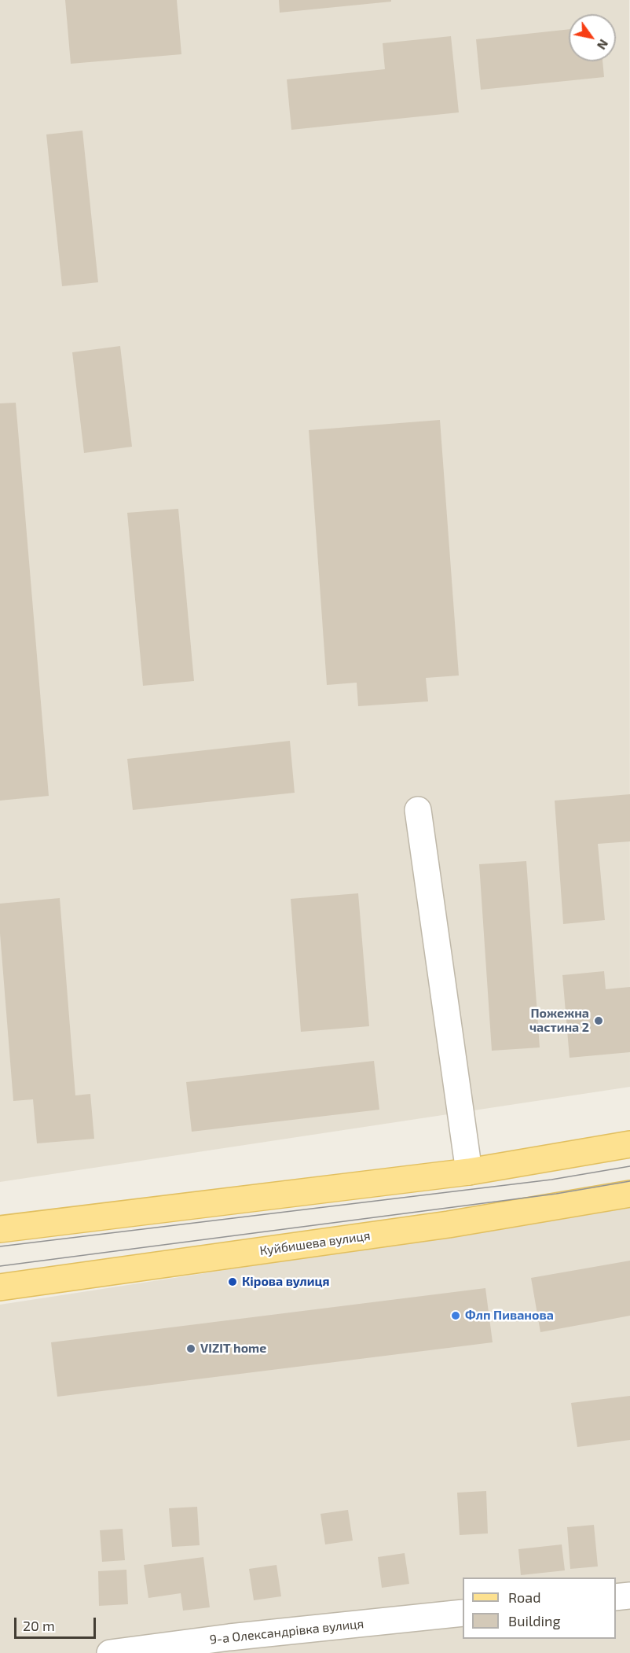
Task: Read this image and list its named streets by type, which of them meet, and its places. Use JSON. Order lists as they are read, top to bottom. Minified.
{"streets":{"main road":["Куйбишева вулиця"],"street":["9-а Олександрівка вулиця"]},"places":["Пожежна частина 2","Кірова вулиця","Флп Пиванова","VIZIT home"],"legend":["Road","Building"],"scale_bar":"20 m","north":"bottom right"}
